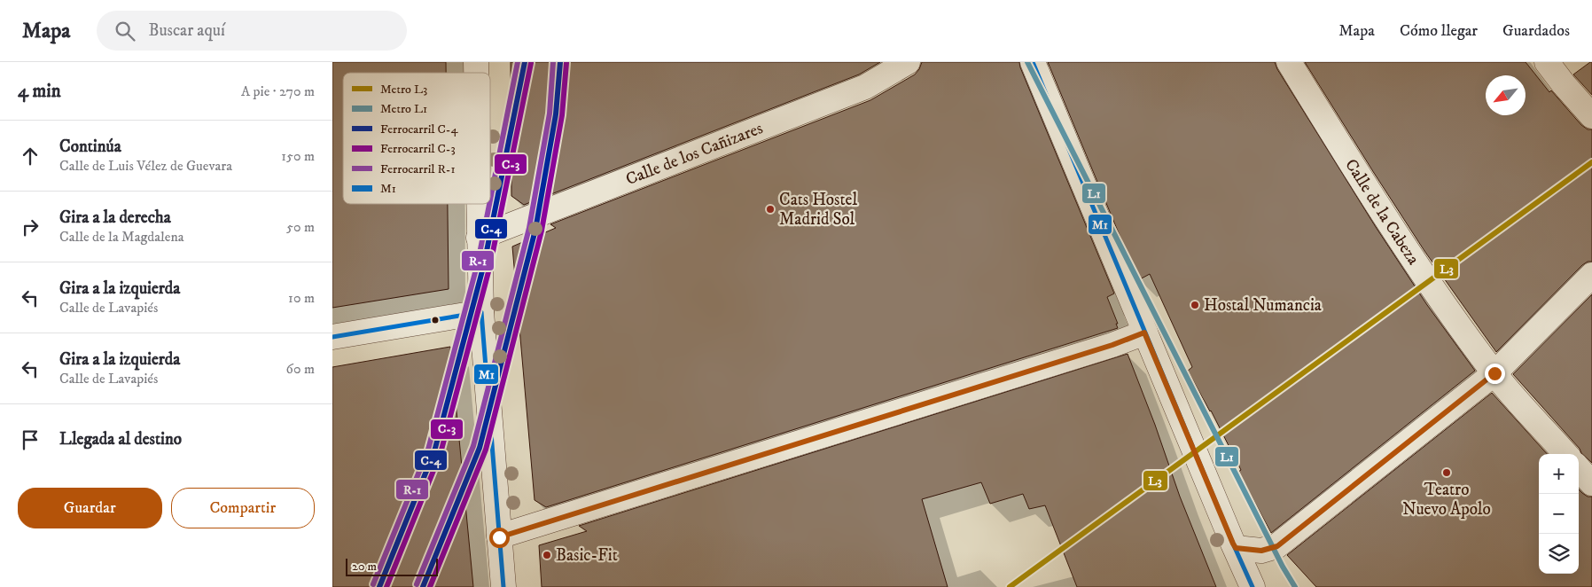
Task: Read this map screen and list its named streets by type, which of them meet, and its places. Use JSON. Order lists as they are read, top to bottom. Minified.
{"streets":{"street":["Calle de los Cañizares","Calle de la Cabeza"]},"places":["Cats Hostel Madrid Sol","Hostal Numancia","Teatro Nuevo Apolo","Basic-Fit"],"lines":["metro line L1","rail line C-4","rail line R-1","transit line M1","rail line C-3","metro line L3"],"legend":["Metro L3","Metro L1","Ferrocarril C-4","Ferrocarril C-3","Ferrocarril R-1","M1"],"scale_bar":"20 m","north":"bottom left","page":{"header":"Mapa","search":"Buscar aquí","nav":["Mapa","Cómo llegar","Guardados"],"heading":["4 min","A pie · 270 m"],"list":[["Continúa","Calle de Luis Vélez de Guevara","150 m"],["Gira a la derecha","Calle de la Magdalena","50 m"],["Gira a la izquierda","Calle de Lavapiés","10 m"],["Gira a la izquierda","Calle de Lavapiés","60 m"],"Llegada al destino"],"map_buttons":["+","−"],"buttons":["Guardar","Compartir"],"scale":"20 m"}}
